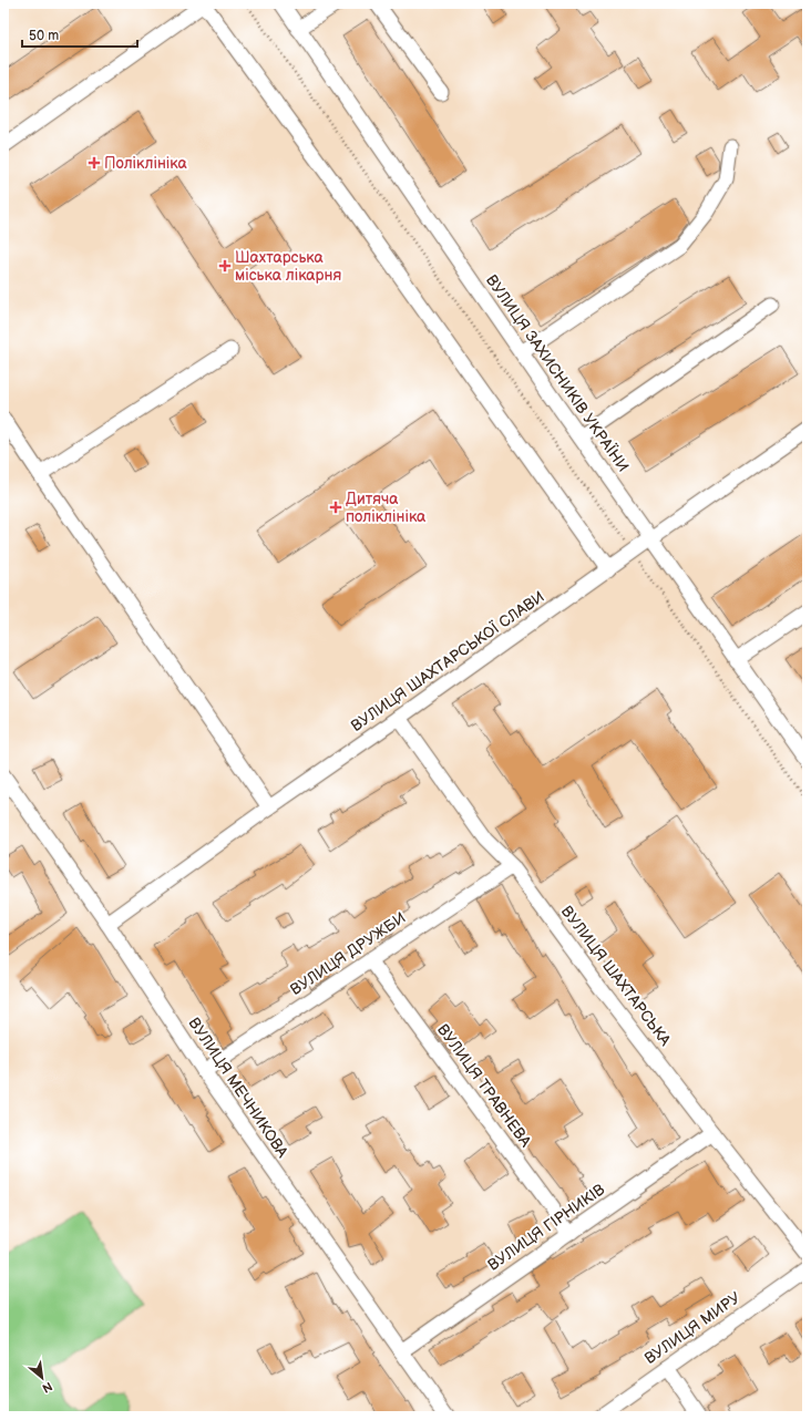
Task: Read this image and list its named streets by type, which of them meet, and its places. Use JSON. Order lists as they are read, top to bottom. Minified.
{"streets":{"street":["ВУЛИЦЯ ЗАХИСНИКІВ УКРАЇНИ","ВУЛИЦЯ ШАХТАРСЬКОЇ СЛАВИ","ВУЛИЦЯ ДРУЖБИ","ВУЛИЦЯ ШАХТАРСЬКА","ВУЛИЦЯ ТРАВНЕВА","ВУЛИЦЯ МЕЧНИКОВА","ВУЛИЦЯ ГІРНИКІВ","ВУЛИЦЯ МИРУ"]},"crossings":[["ВУЛИЦЯ ЗАХИСНИКІВ УКРАЇНИ","ВУЛИЦЯ ШАХТАРСЬКОЇ СЛАВИ"],["ВУЛИЦЯ ШАХТАРСЬКОЇ СЛАВИ","ВУЛИЦЯ ШАХТАРСЬКА"],["ВУЛИЦЯ ШАХТАРСЬКОЇ СЛАВИ","ВУЛИЦЯ МЕЧНИКОВА"],["ВУЛИЦЯ ДРУЖБИ","ВУЛИЦЯ ШАХТАРСЬКА"],["ВУЛИЦЯ ДРУЖБИ","ВУЛИЦЯ ТРАВНЕВА"],["ВУЛИЦЯ ДРУЖБИ","ВУЛИЦЯ МЕЧНИКОВА"],["ВУЛИЦЯ ШАХТАРСЬКА","ВУЛИЦЯ ГІРНИКІВ"],["ВУЛИЦЯ ТРАВНЕВА","ВУЛИЦЯ ГІРНИКІВ"],["ВУЛИЦЯ МЕЧНИКОВА","ВУЛИЦЯ ГІРНИКІВ"]],"places":{"health":["Поліклініка","Шахтарська міська лікарня","Дитяча поліклініка"]},"scale_bar":"50 m","north":"bottom right"}
